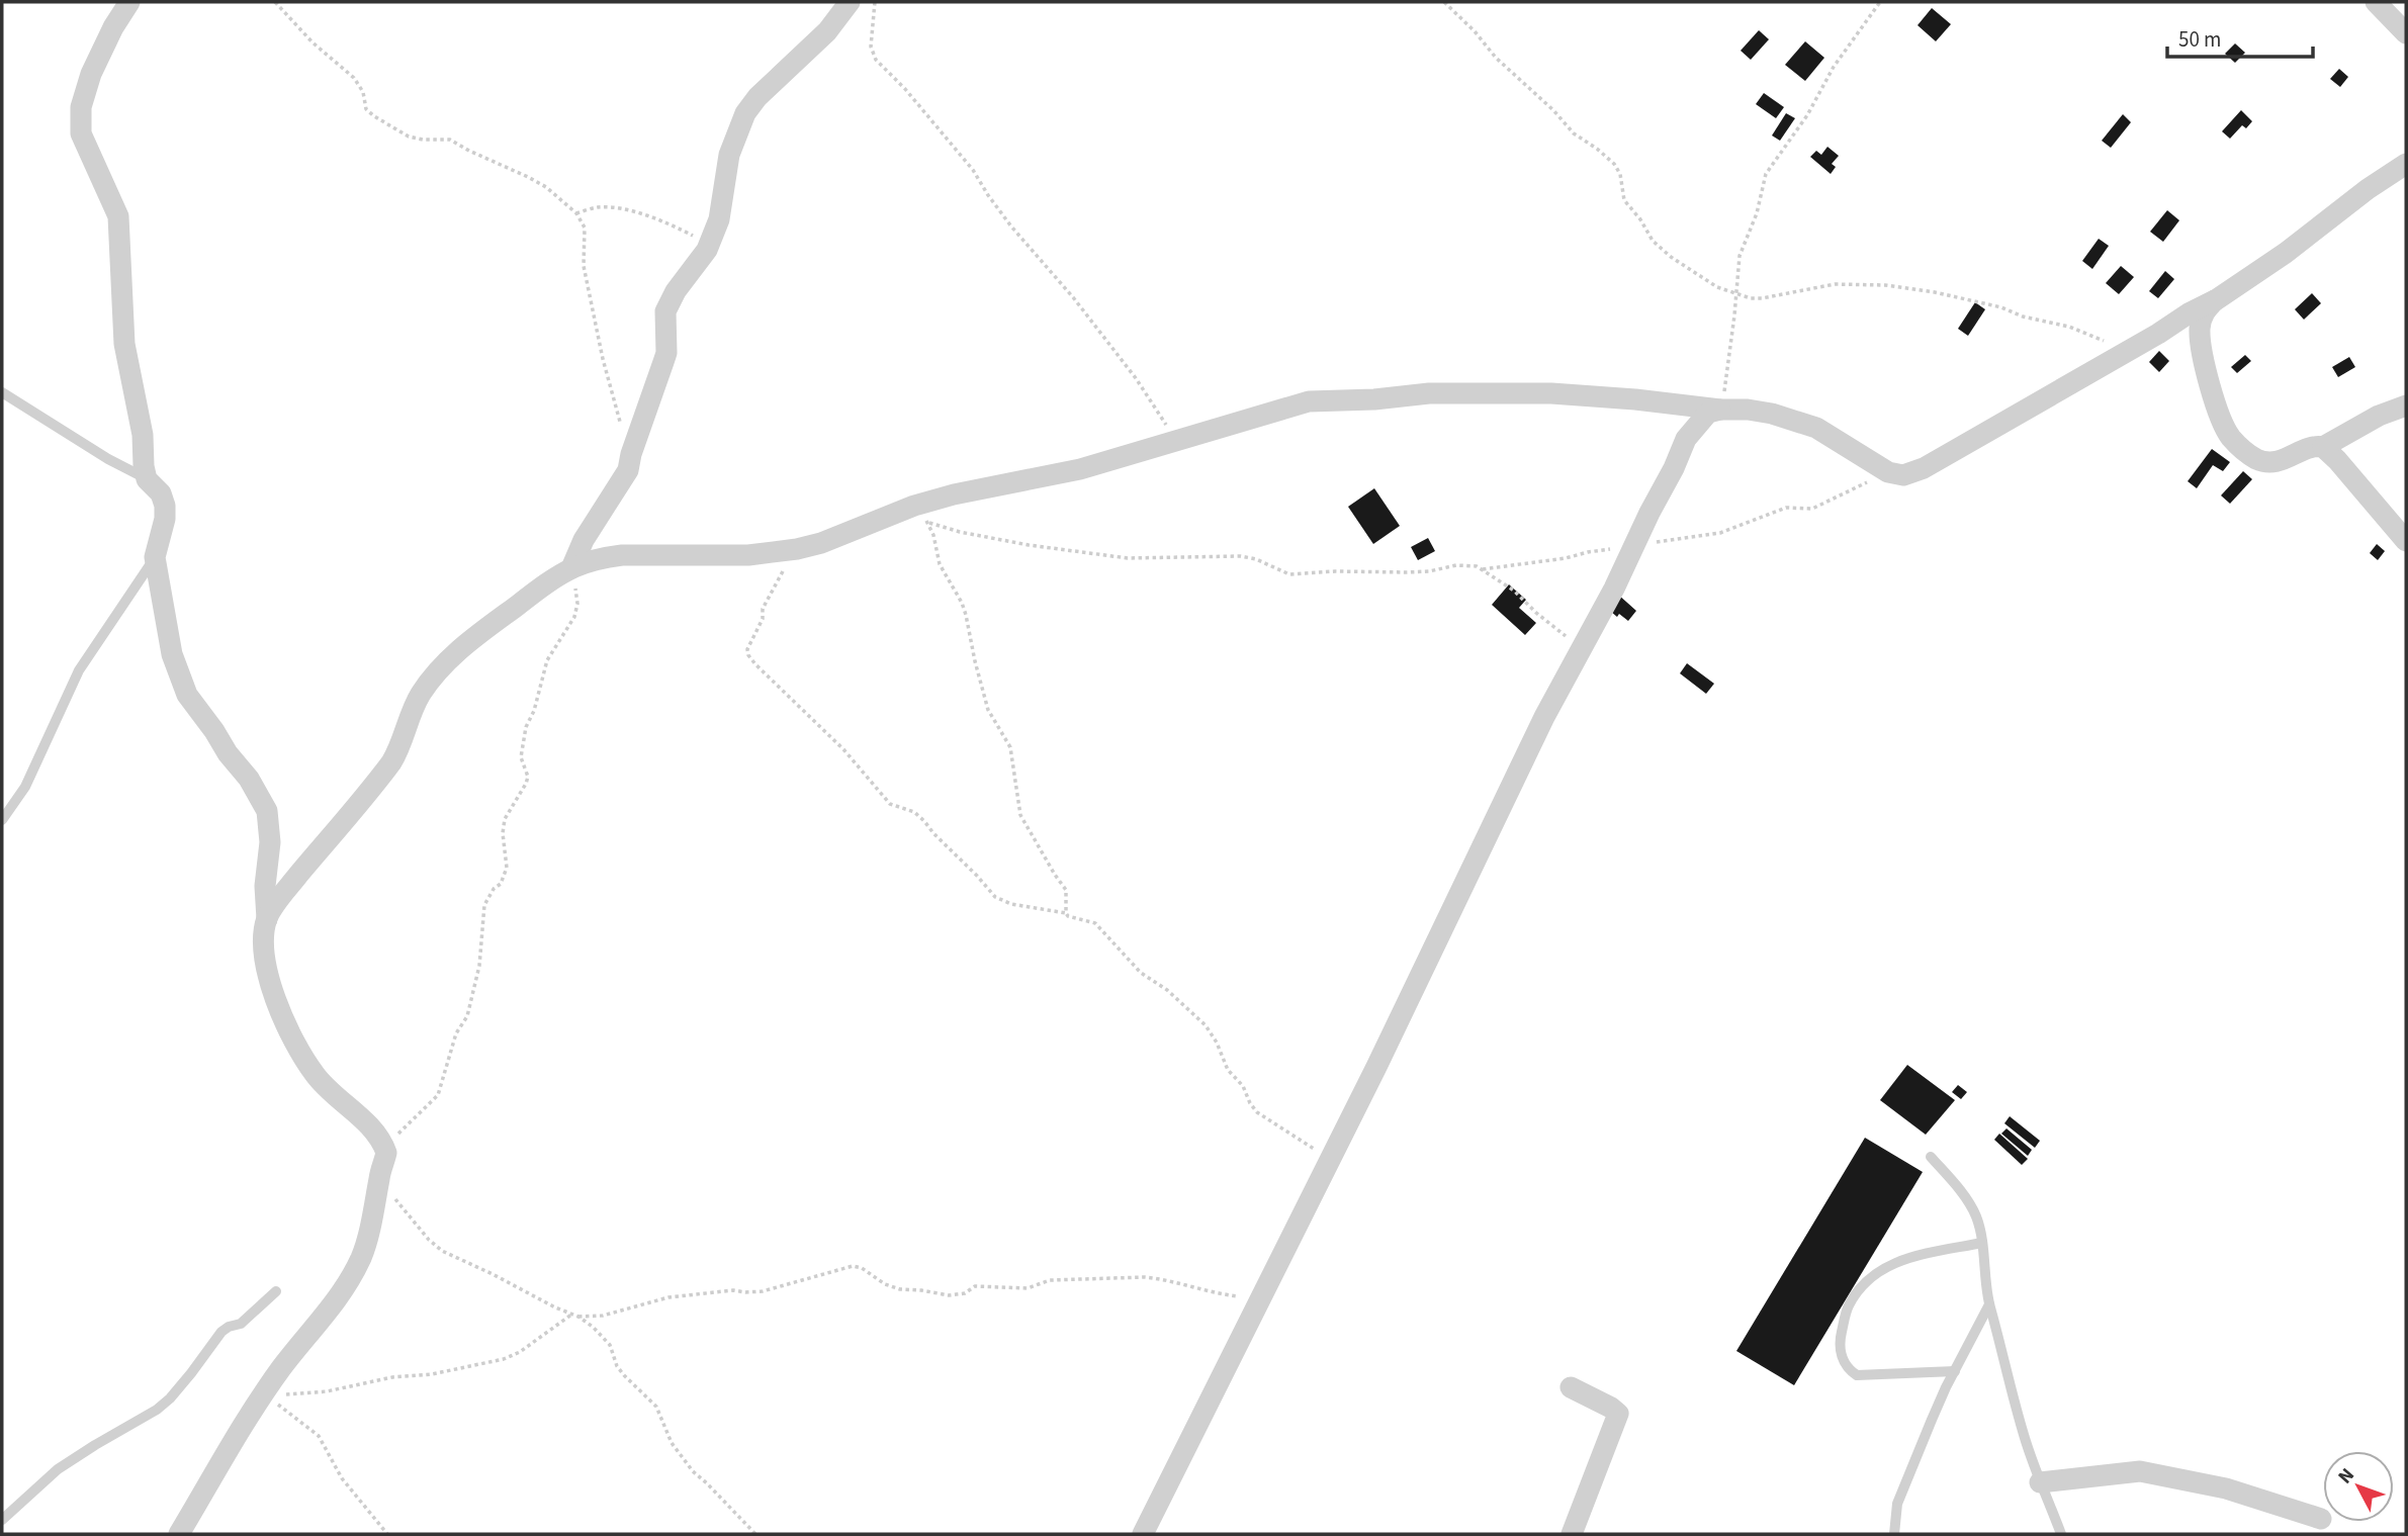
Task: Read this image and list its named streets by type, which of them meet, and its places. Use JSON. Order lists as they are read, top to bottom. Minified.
{"scale_bar":"50 m","north":"top left"}
